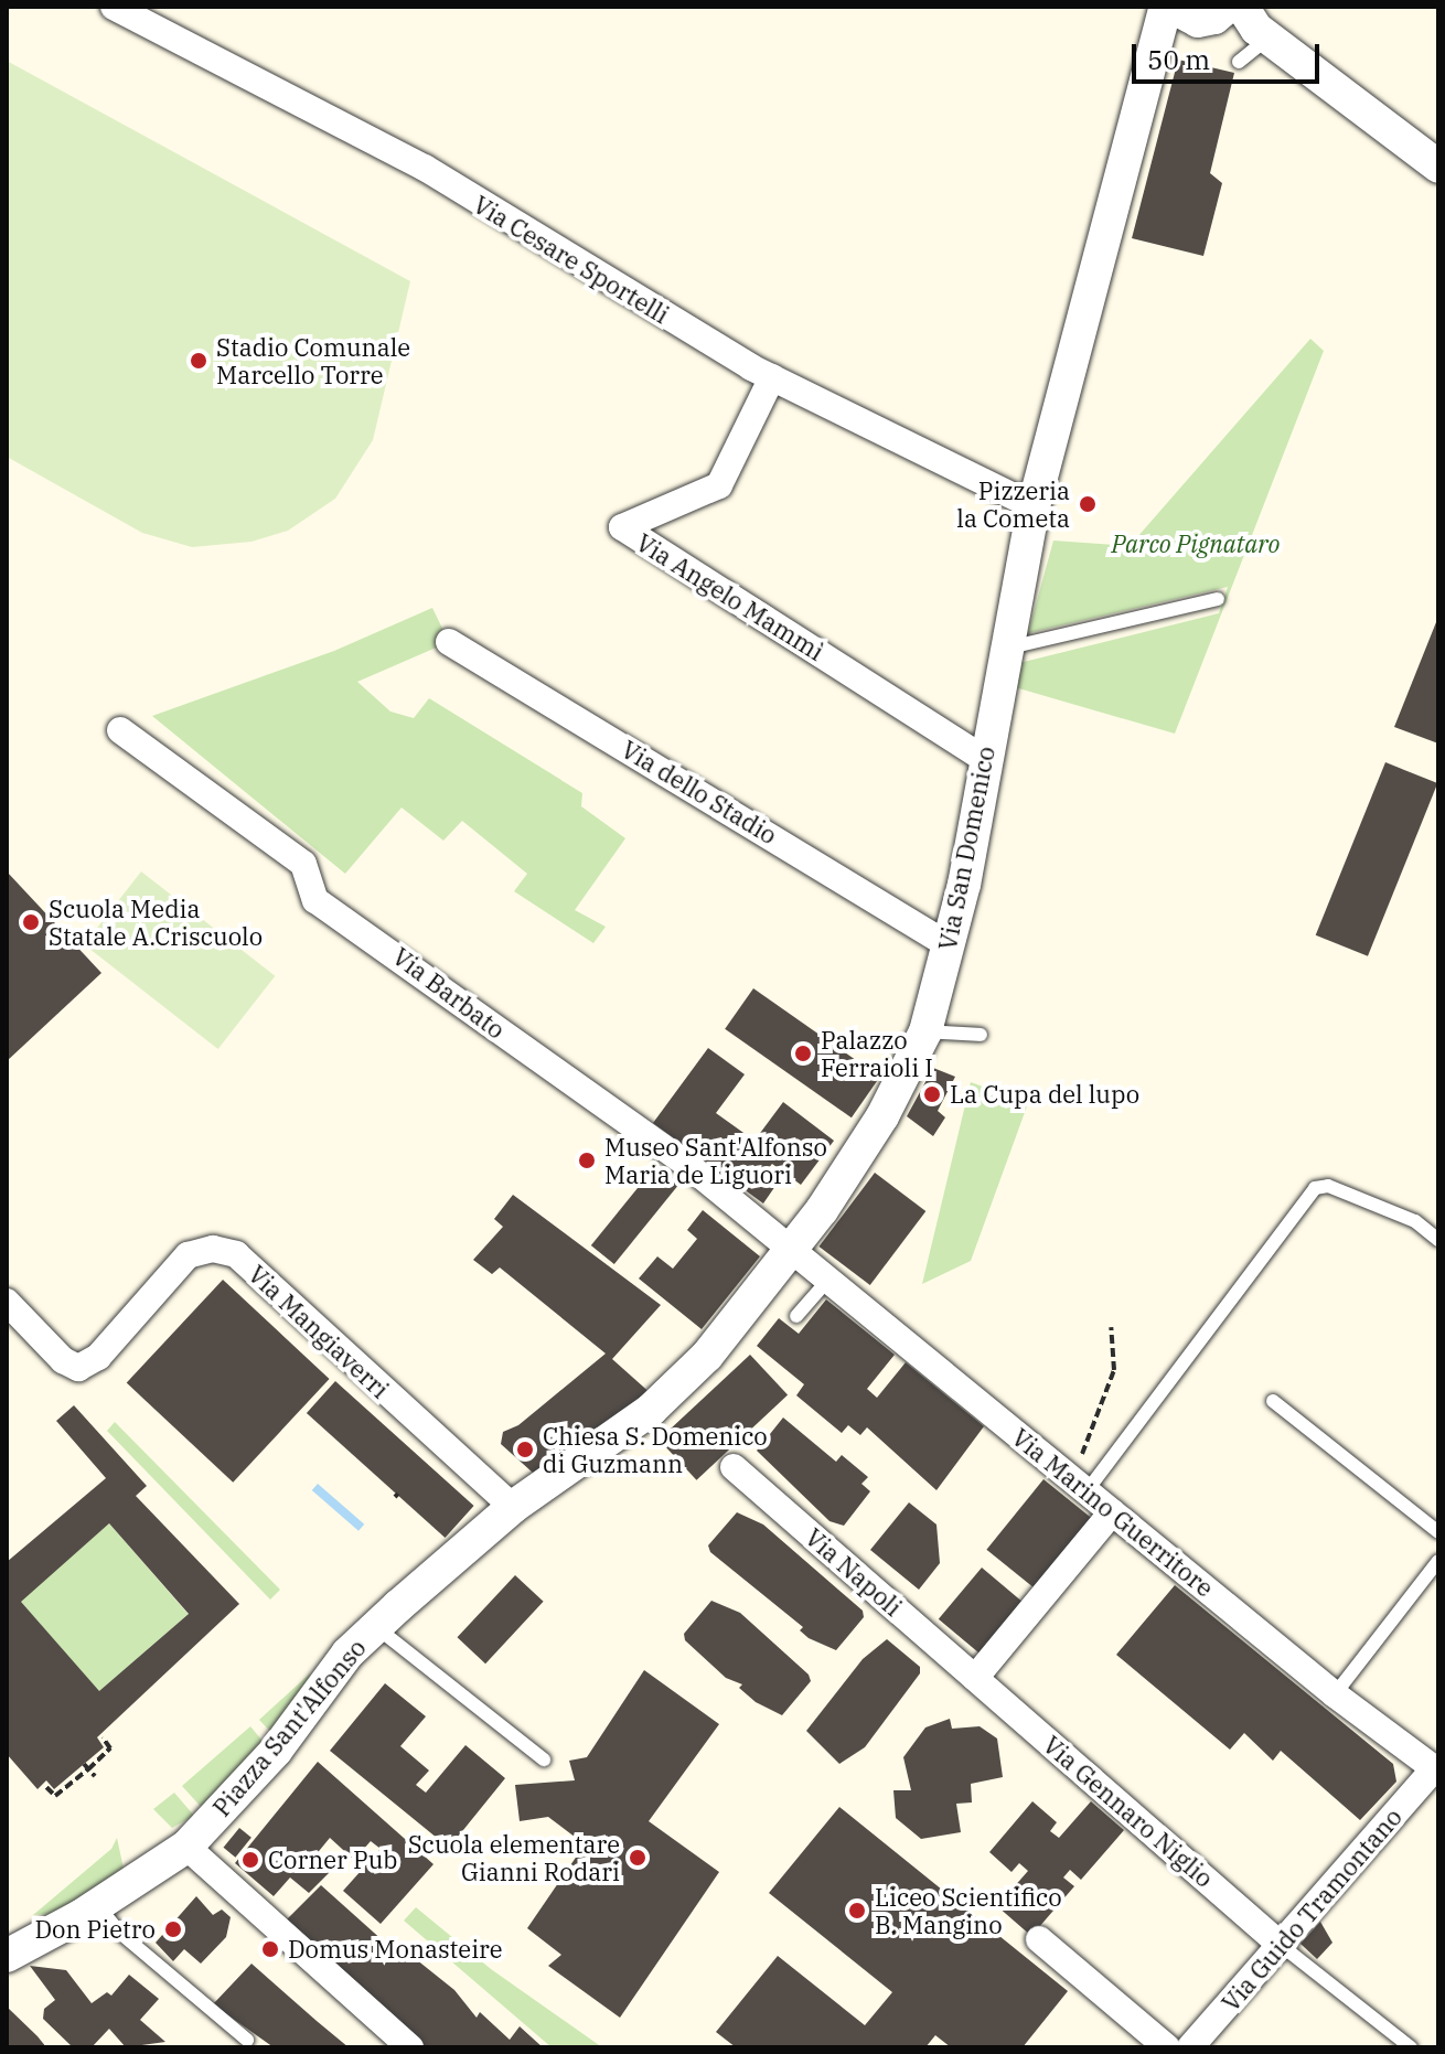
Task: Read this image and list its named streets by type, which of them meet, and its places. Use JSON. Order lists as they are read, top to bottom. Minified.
{"streets":{"street":["Via Cesare Sportelli","Via Angelo Mammì","Via dello Stadio","Via San Domenico","Via Barbato","Via Mangiaverri","Via Marino Guerritore","Via Napoli","Piazza Sant'Alfonso","Via Gennaro Niglio","Via Guido Tramontano"]},"crossings":[["Via Cesare Sportelli","Via Angelo Mammì"],["Via Cesare Sportelli","Via San Domenico"],["Via Angelo Mammì","Via San Domenico"],["Via dello Stadio","Via San Domenico"],["Via San Domenico","Via Barbato"],["Via San Domenico","Via Mangiaverri"],["Via San Domenico","Via Marino Guerritore"],["Via San Domenico","Piazza Sant'Alfonso"],["Via Barbato","Via Marino Guerritore"],["Via Mangiaverri","Piazza Sant'Alfonso"],["Via Marino Guerritore","Via Guido Tramontano"],["Via Napoli","Via Gennaro Niglio"],["Via Gennaro Niglio","Via Guido Tramontano"]],"parks":["Parco Pignataro"],"places":["Stadio Comunale Marcello Torre","Pizzeria la Cometa","Scuola Media Statale A.Criscuolo","Palazzo Ferraioli I","La Cupa del lupo","Museo Sant'Alfonso Maria de Liguori","Chiesa S. Domenico di Guzmann","Scuola elementare Gianni Rodari","Corner Pub","Liceo Scientifico B. Mangino","Don Pietro","Domus Monasteire"],"scale_bar":"50 m"}
